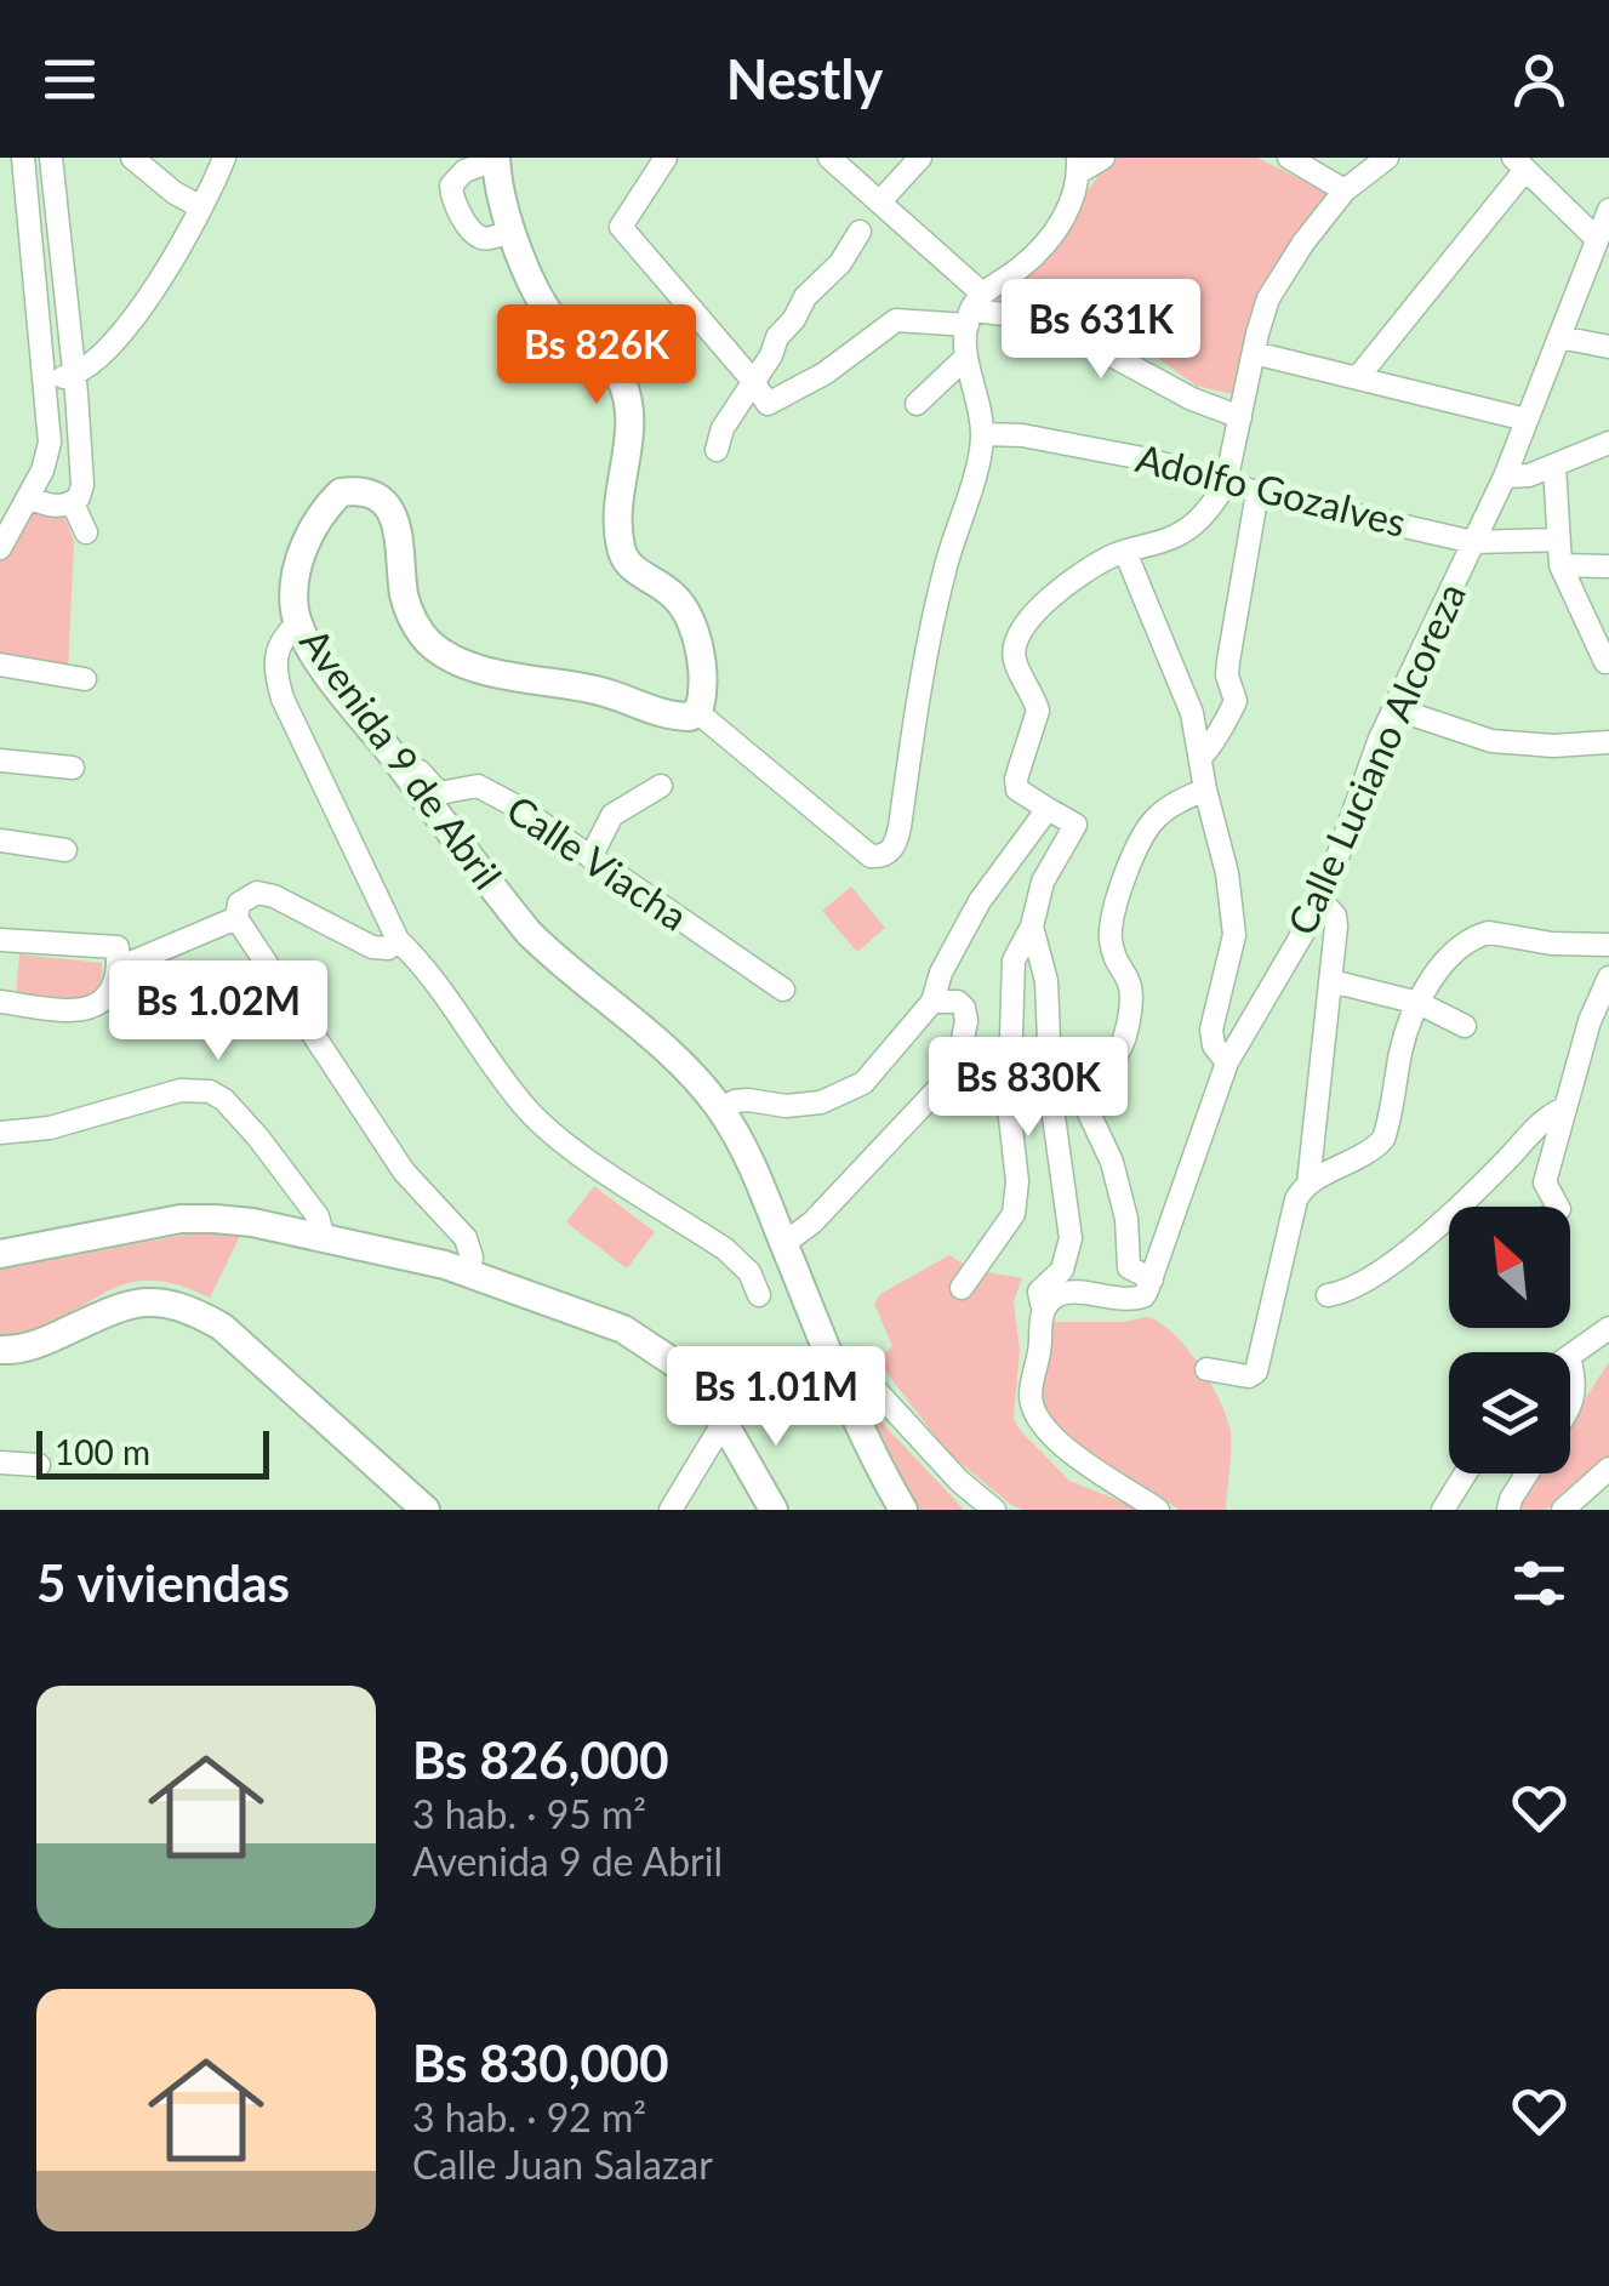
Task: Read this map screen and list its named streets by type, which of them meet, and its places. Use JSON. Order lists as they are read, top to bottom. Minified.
{"streets":{"main road":["Avenida 9 de Abril"],"street":["Adolfo Gozalves","Calle Luciano Alcoreza","Calle Viacha"]},"crossings":[["Adolfo Gozalves","Calle Luciano Alcoreza"],["Avenida 9 de Abril","Calle Viacha"]],"scale_bar":"100 m","north":"top left","page":{"header":"Nestly","price":["Bs 631K","Bs 826K","Bs 1.02M","Bs 830K","Bs 1.01M"],"scale":"100 m","heading":"5 viviendas","list":[{"name":"Bs 826,000","note":"3 hab. · 95 m² · Avenida 9 de Abril"},{"name":"Bs 830,000","note":"3 hab. · 92 m² · Calle Juan Salazar"}]}}
